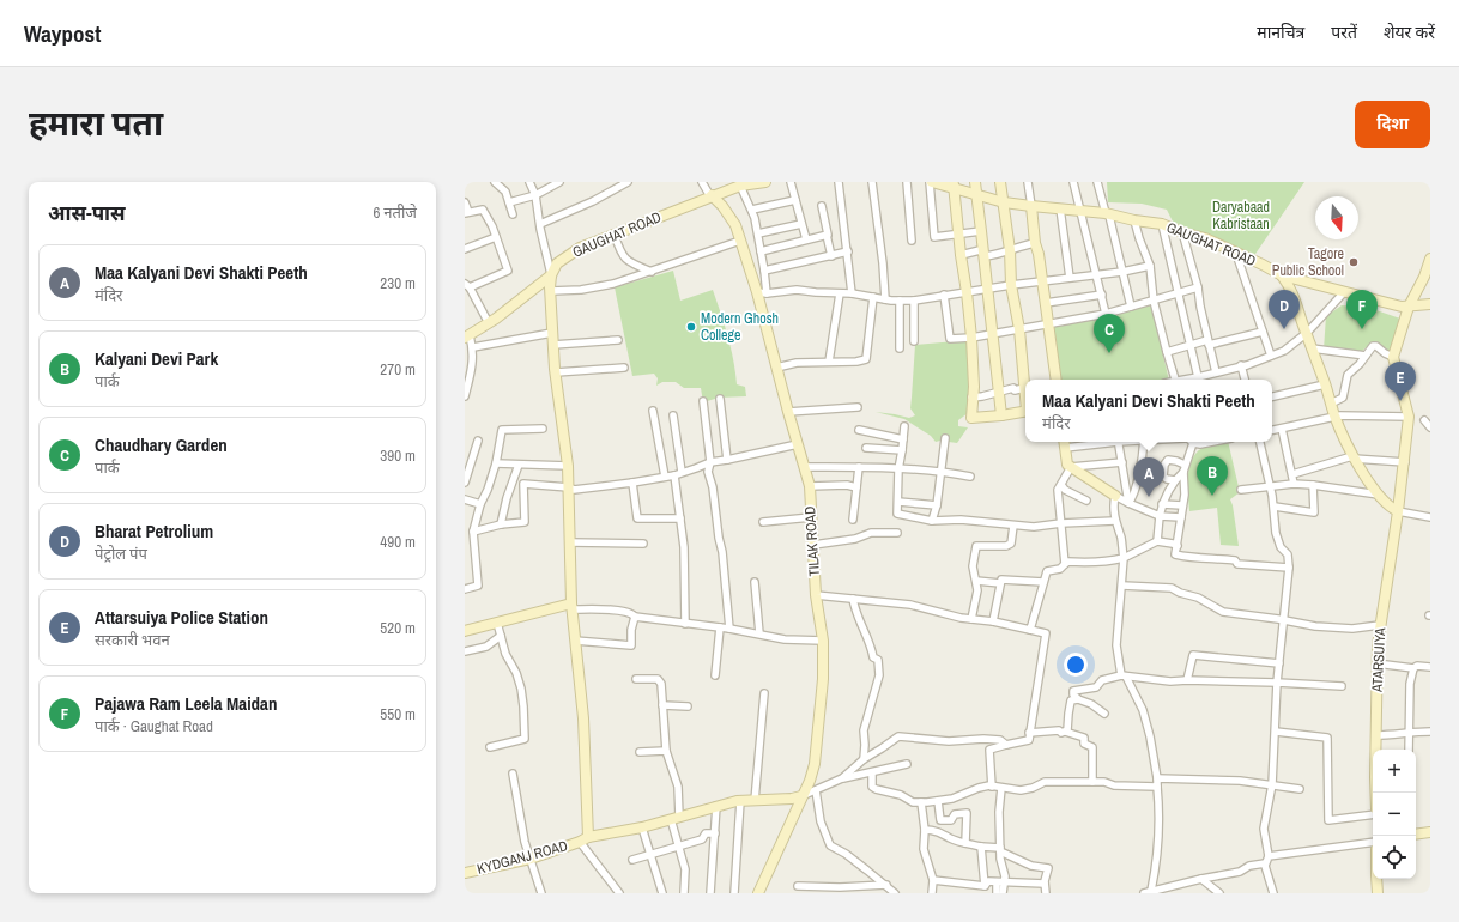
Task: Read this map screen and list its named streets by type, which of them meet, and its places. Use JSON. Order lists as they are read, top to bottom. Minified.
{"streets":{"street":["GAUGHAT ROAD","TILAK ROAD","ATARSUIYA","KYDGANJ ROAD"]},"crossings":[["GAUGHAT ROAD","TILAK ROAD"],["TILAK ROAD","KYDGANJ ROAD"]],"parks":["Daryabaad Kabristaan"],"places":["Tagore Public School","Modern Ghosh College"],"north":"bottom","page":{"header":"Waypost","nav":["मानचित्र","परतें","शेयर करें"],"title":"हमारा पता","buttons":"दिशा","heading":["आस-पास","6 नतीजे"],"list":[{"mark":"A","name":"Maa Kalyani Devi Shakti Peeth","note":"मंदिर","value":"230 m"},{"mark":"B","name":"Kalyani Devi Park","note":"पार्क","value":"270 m"},{"mark":"C","name":"Chaudhary Garden","note":"पार्क","value":"390 m"},{"mark":"D","name":"Bharat Petrolium","note":"पेट्रोल पंप","value":"490 m"},{"mark":"E","name":"Attarsuiya Police Station","note":"सरकारी भवन","value":"520 m"},{"mark":"F","name":"Pajawa Ram Leela Maidan","note":"पार्क · Gaughat Road","value":"550 m"}],"pins":["D","F","C","E","B","A"],"popup":["Maa Kalyani Devi Shakti Peeth","मंदिर"],"map_buttons":["+","−"]}}
